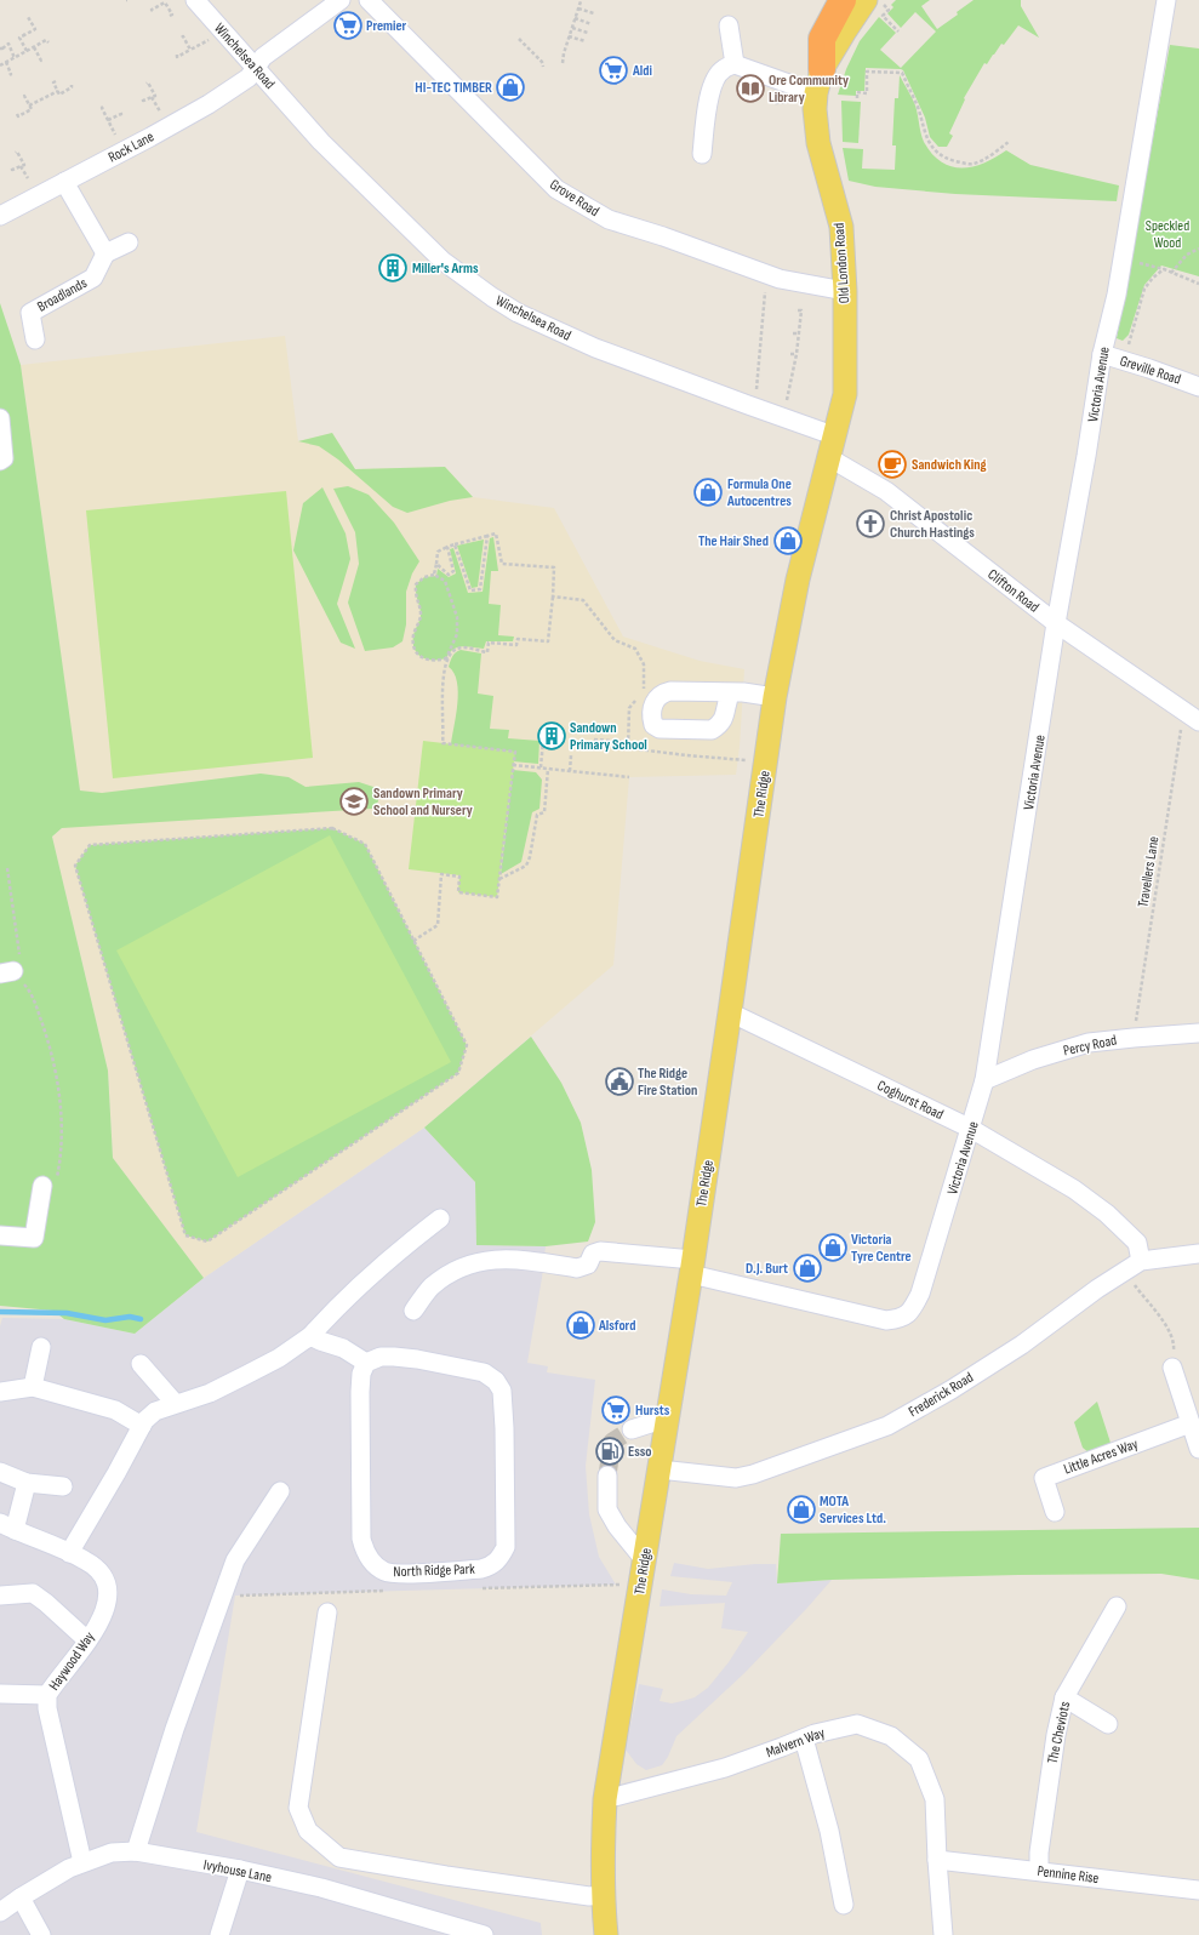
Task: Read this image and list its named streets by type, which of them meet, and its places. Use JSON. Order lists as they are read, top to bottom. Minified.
{"streets":{"main road":["Old London Road","The Ridge"],"street":["Winchelsea Road","Rock Lane","Grove Road","Broadlands","Greville Road","Victoria Avenue","Clifton Road","Percy Road","Coghurst Road","Frederick Road","Little Acres Way","North Ridge Park","Haywood Way","The Cheviots","Malvern Way","Ivyhouse Lane","Pennine Rise"],"path":["Travellers Lane"]},"crossings":[["Winchelsea Road","Rock Lane"],["Winchelsea Road","Old London Road"],["Winchelsea Road","The Ridge"],["Grove Road","Old London Road"],["Old London Road","The Ridge"],["Greville Road","Victoria Avenue"],["Victoria Avenue","Clifton Road"],["Victoria Avenue","The Ridge"],["Victoria Avenue","Percy Road"],["Victoria Avenue","Coghurst Road"],["Clifton Road","The Ridge"],["Clifton Road","Travellers Lane"],["The Ridge","Coghurst Road"],["The Ridge","Frederick Road"],["The Ridge","Malvern Way"],["Travellers Lane","Percy Road"],["Coghurst Road","Frederick Road"],["Haywood Way","Ivyhouse Lane"],["The Cheviots","Pennine Rise"],["Malvern Way","Pennine Rise"]],"parks":["Speckled Wood"],"places":{"supermarket":["Premier","Aldi","Hursts"],"shop":["HI-TEC TIMBER","Formula One Autocentres","The Hair Shed","Victoria Tyre Centre","D.J. Burt","Alsford","MOTA Services Ltd."],"library":["Ore Community Library"],"building":["Miller's Arms","Sandown Primary School"],"cafe":["Sandwich King"],"church":["Christ Apostolic Church Hastings"],"school or university":["Sandown Primary School and Nursery"],"public building":["The Ridge Fire Station"],"fuel station":["Esso"]}}
